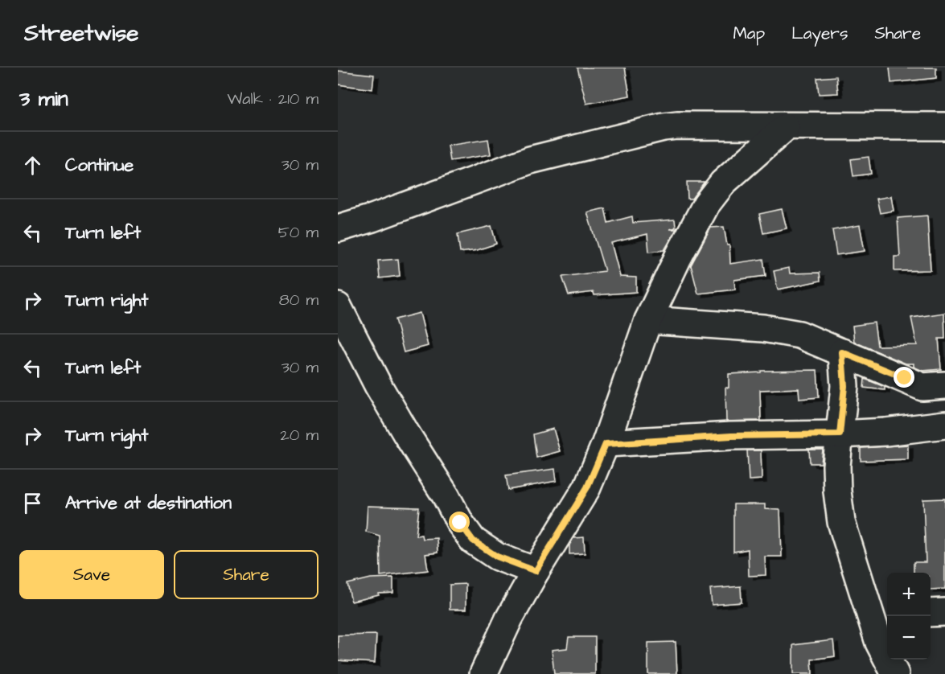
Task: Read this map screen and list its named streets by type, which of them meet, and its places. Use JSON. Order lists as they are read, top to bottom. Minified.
{"page":{"header":"Streetwise","nav":["Map","Layers","Share"],"heading":["3 min","Walk · 210 m"],"list":[["Continue","30 m"],["Turn left","50 m"],["Turn right","80 m"],["Turn left","30 m"],["Turn right","20 m"],"Arrive at destination"],"buttons":["Save","Share"],"map_buttons":["+","−"]}}
